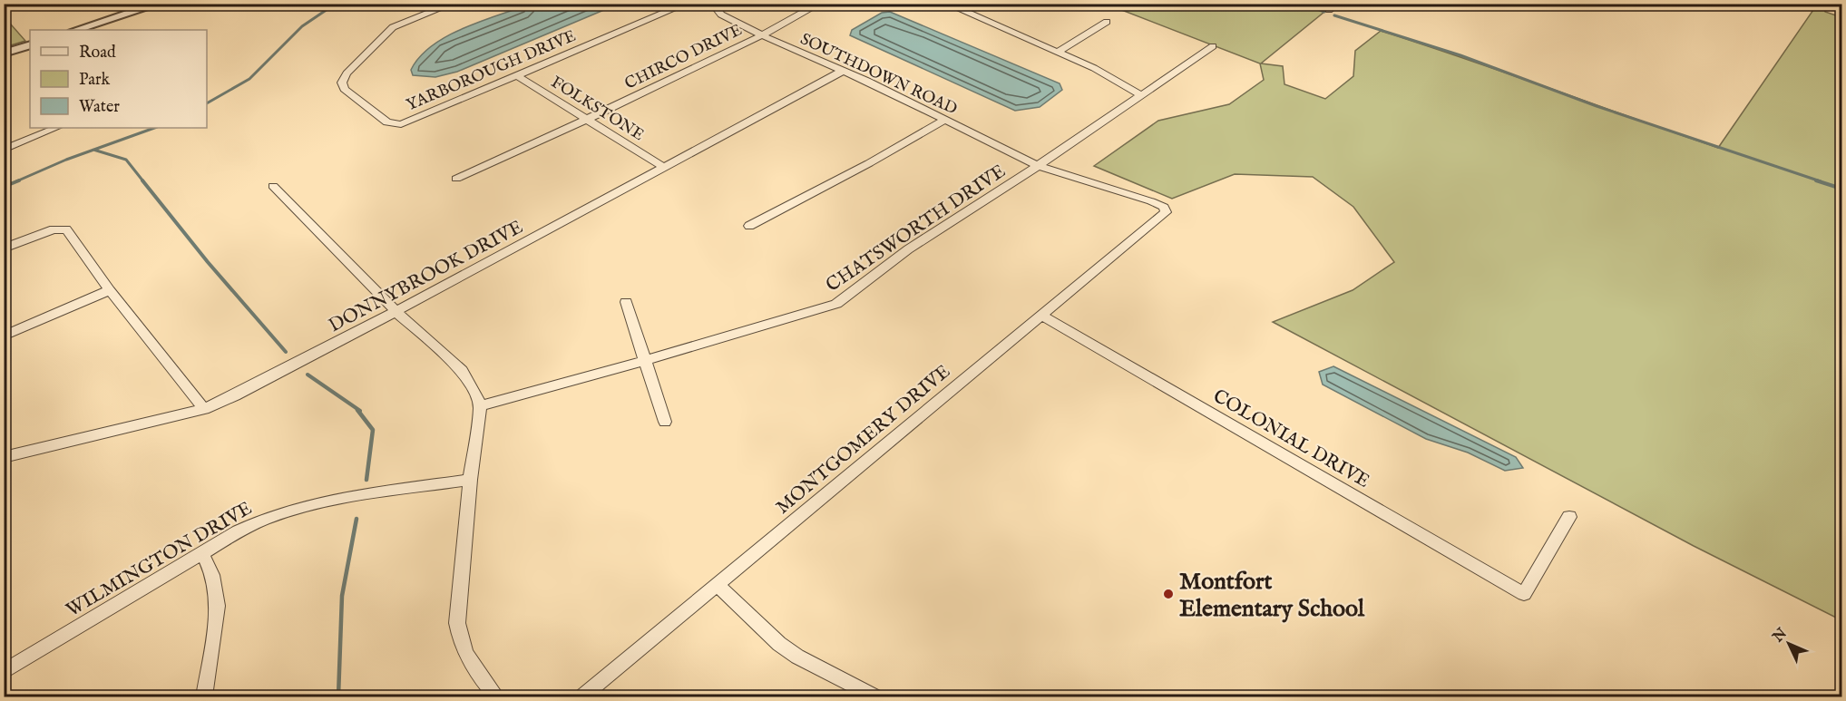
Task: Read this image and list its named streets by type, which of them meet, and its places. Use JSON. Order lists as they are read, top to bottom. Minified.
{"streets":{"street":["CHIRCO DRIVE","YARBOROUGH DRIVE","SOUTHDOWN ROAD","FOLKSTONE","CHATSWORTH DRIVE","DONNYBROOK DRIVE","COLONIAL DRIVE","MONTGOMERY DRIVE","WILMINGTON DRIVE"]},"crossings":[["CHIRCO DRIVE","SOUTHDOWN ROAD"],["CHIRCO DRIVE","FOLKSTONE"],["YARBOROUGH DRIVE","FOLKSTONE"],["SOUTHDOWN ROAD","CHATSWORTH DRIVE"],["SOUTHDOWN ROAD","DONNYBROOK DRIVE"],["SOUTHDOWN ROAD","MONTGOMERY DRIVE"],["FOLKSTONE","DONNYBROOK DRIVE"],["COLONIAL DRIVE","MONTGOMERY DRIVE"]],"places":["Montfort Elementary School"],"legend":["Road","Park","Water"],"north":"top left"}
